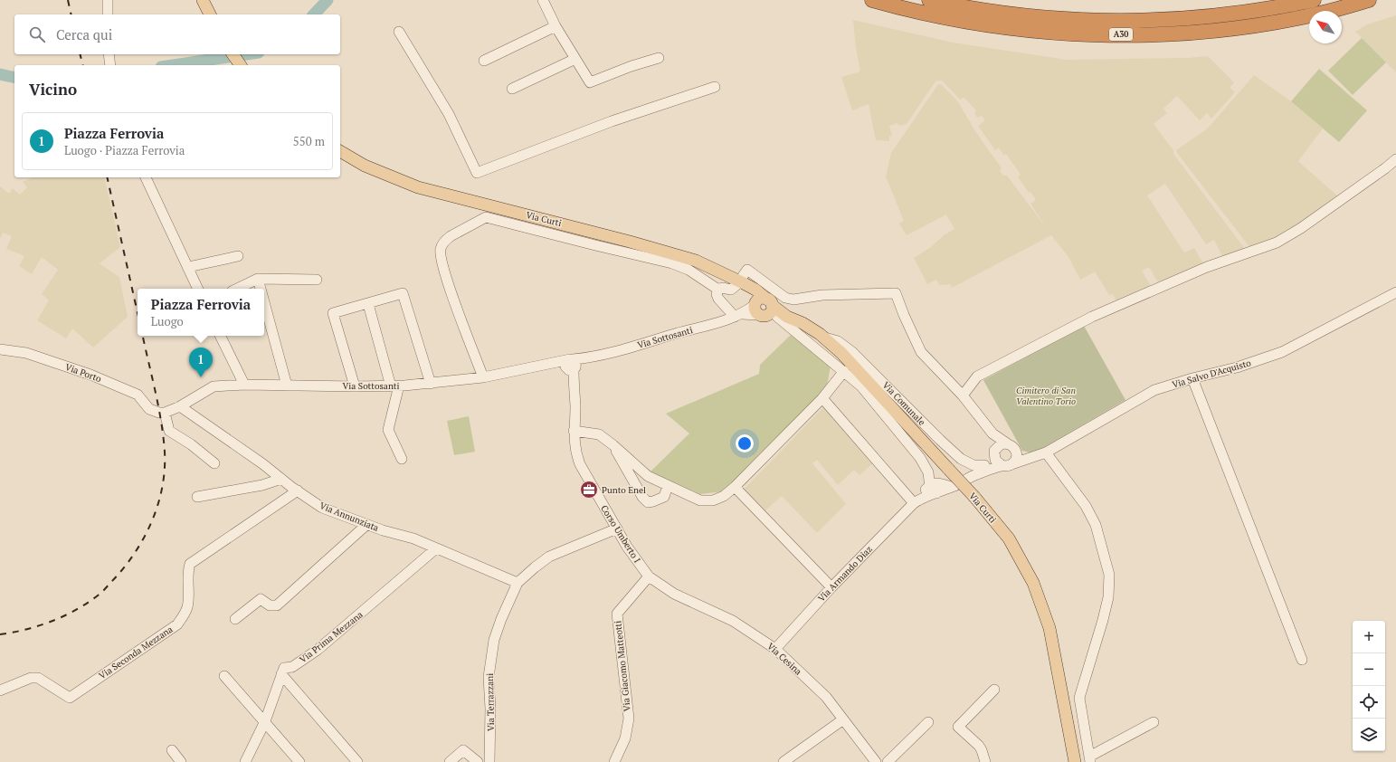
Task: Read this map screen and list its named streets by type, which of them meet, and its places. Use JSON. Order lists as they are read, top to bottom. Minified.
{"streets":{"highway":["A30"],"main road":["Via Curti"],"street":["Via Sottosanti","Via Porto","Via Salvo D'Acquisto","Via Comunale","Via Annunziata","Corso Umberto I","Via Armando Diaz","Via Prima Mezzana","Via Seconda Mezzana","Via Cesina","Via Giacomo Matteotti","Via Terrazzani"]},"crossings":[["Via Curti","Via Sottosanti"],["Via Curti","Via Comunale"],["Via Sottosanti","Via Porto"],["Via Sottosanti","Via Annunziata"],["Via Sottosanti","Corso Umberto I"],["Via Annunziata","Via Prima Mezzana"],["Via Annunziata","Via Seconda Mezzana"],["Via Annunziata","Via Terrazzani"],["Corso Umberto I","Via Cesina"],["Corso Umberto I","Via Giacomo Matteotti"],["Via Armando Diaz","Via Cesina"],["Via Cesina","Via Giacomo Matteotti"]],"parks":["Cimitero di San Valentino Torio"],"places":{"office":["Punto Enel"]},"north":"top left","page":{"search":"Cerca qui","heading":"Vicino","list":[{"mark":"1","name":"Piazza Ferrovia","note":"Luogo · Piazza Ferrovia","value":"550 m"}],"popup":["Piazza Ferrovia","Luogo"],"pins":"1","map_buttons":["+","−"]}}
